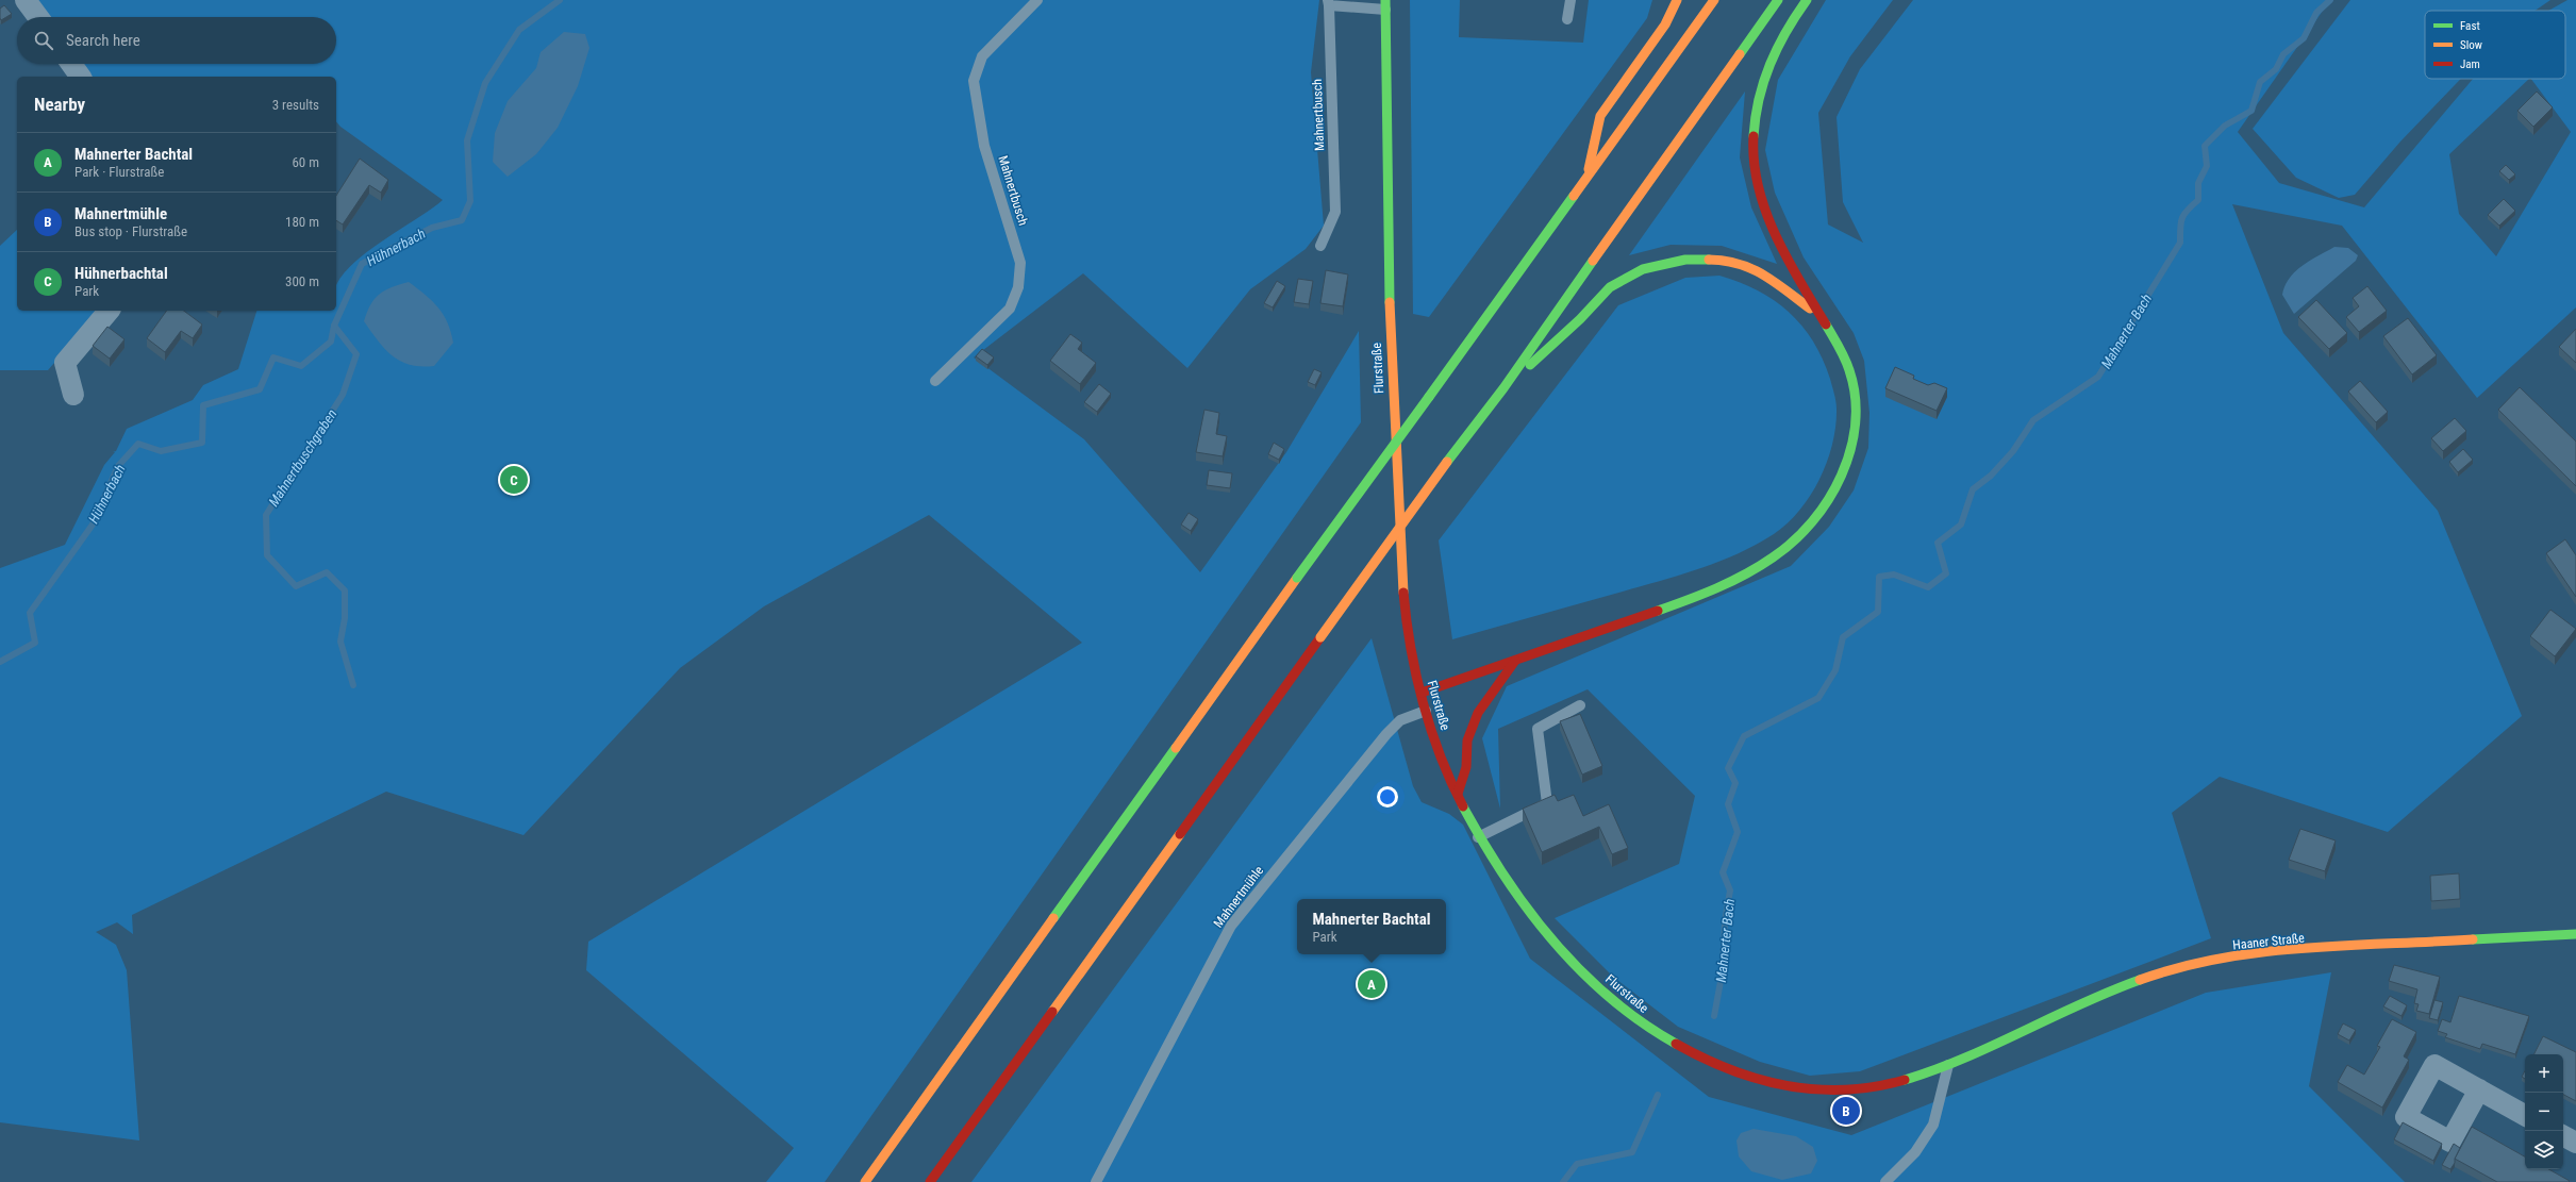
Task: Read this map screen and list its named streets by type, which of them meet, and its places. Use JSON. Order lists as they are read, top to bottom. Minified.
{"streets":{"main road":["Flurstraße","Haaner Straße"],"lane":["Mahnertbusch","Mahnertmühle"]},"crossings":[["Mahnertbusch","Flurstraße"],["Flurstraße","Mahnertmühle"],["Flurstraße","Haaner Straße"]],"water":["Hühnerbach","Mahnerter Bach","Mahnertbuschgraben"],"legend":["Fast","Slow","Jam"],"page":{"search":"Search here","heading":["Nearby","3 results"],"list":[{"mark":"A","name":"Mahnerter Bachtal","note":"Park · Flurstraße","value":"60 m"},{"mark":"B","name":"Mahnertmühle","note":"Bus stop · Flurstraße","value":"180 m"},{"mark":"C","name":"Hühnerbachtal","note":"Park","value":"300 m"}],"pins":["C","A","B"],"popup":["Mahnerter Bachtal","Park"],"map_buttons":["+","−"]}}
